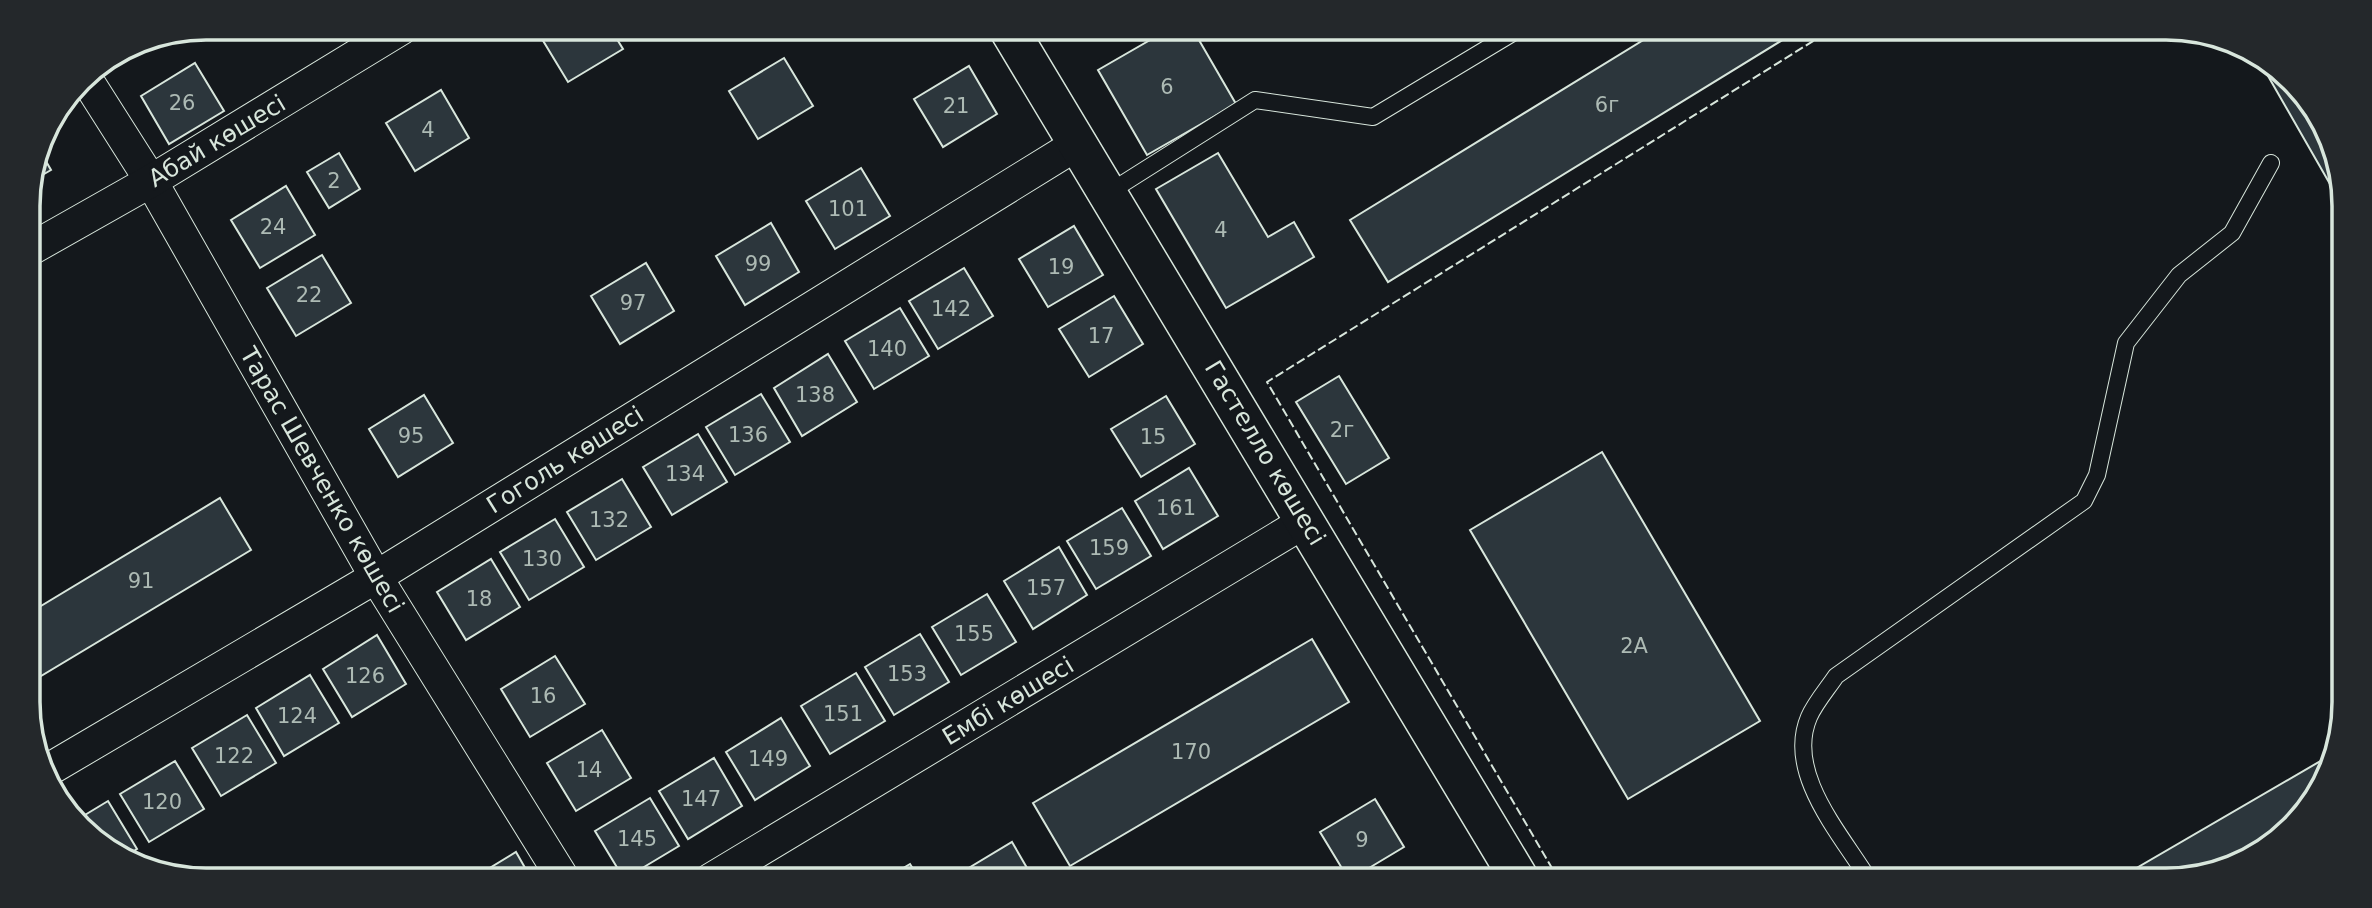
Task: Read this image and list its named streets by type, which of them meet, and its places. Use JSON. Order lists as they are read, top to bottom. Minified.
{"streets":{"street":["Абай көшесі","Гастелло көшесі","Гоголь көшесі","Тарас Шевченко көшесі","Ембі көшесі"]},"crossings":[["Абай көшесі","Тарас Шевченко көшесі"],["Гастелло көшесі","Гоголь көшесі"],["Гастелло көшесі","Ембі көшесі"],["Гоголь көшесі","Тарас Шевченко көшесі"]],"house_numbers":["6","26","6г","21","4","2","101","24","4","99","19","22","97","142","17","140","138","2г","136","95","15","134","161","132","159","130","91","157","18","155","2А","153","126","16","151","124","170","122","149","14","147","120","145","9"]}
